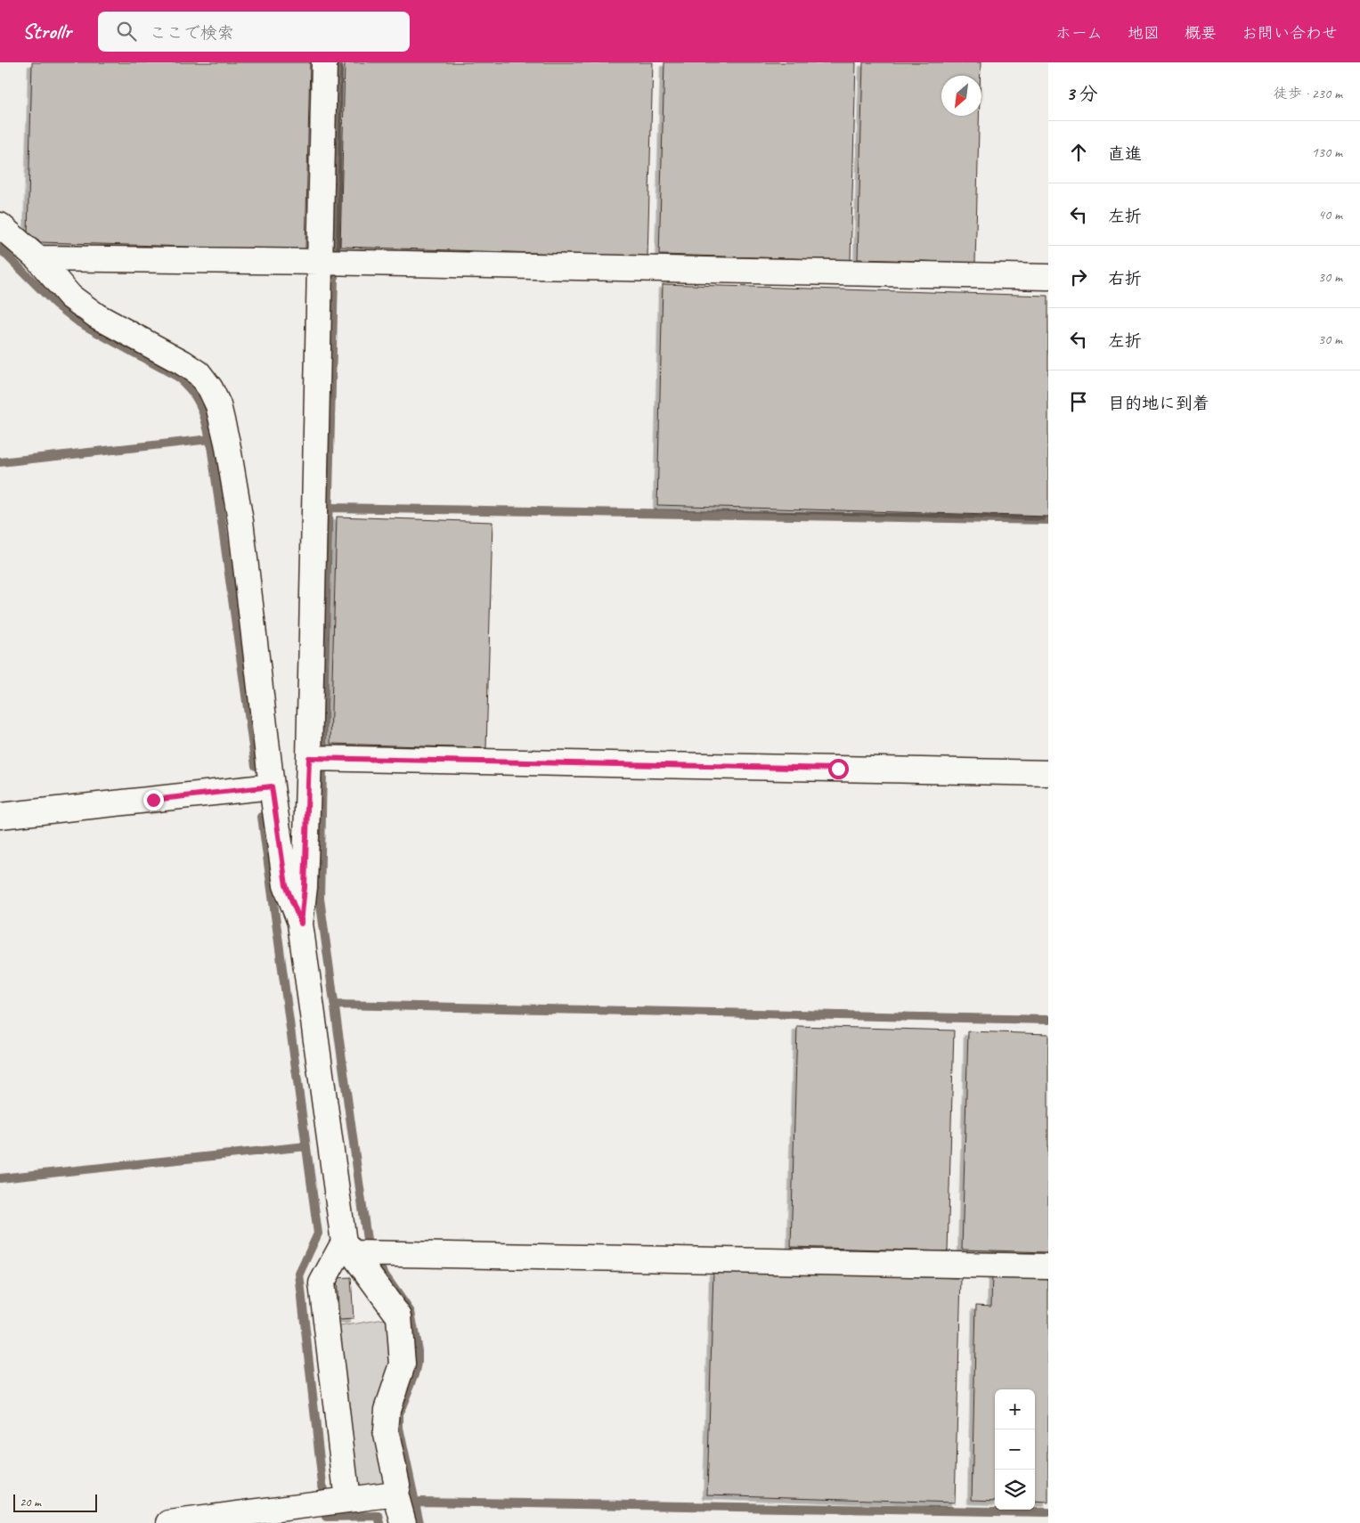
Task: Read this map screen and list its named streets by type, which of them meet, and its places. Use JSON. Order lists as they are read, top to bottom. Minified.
{"scale_bar":"20 m","north":"bottom left","page":{"header":"Strollr","search":"ここで検索","nav":["ホーム","地図","概要","お問い合わせ"],"heading":["3 分","徒歩 · 230 m"],"list":[["直進","130 m"],["左折","40 m"],["右折","30 m"],["左折","30 m"],"目的地に到着"],"map_buttons":["+","−"],"scale":"20 m"}}
